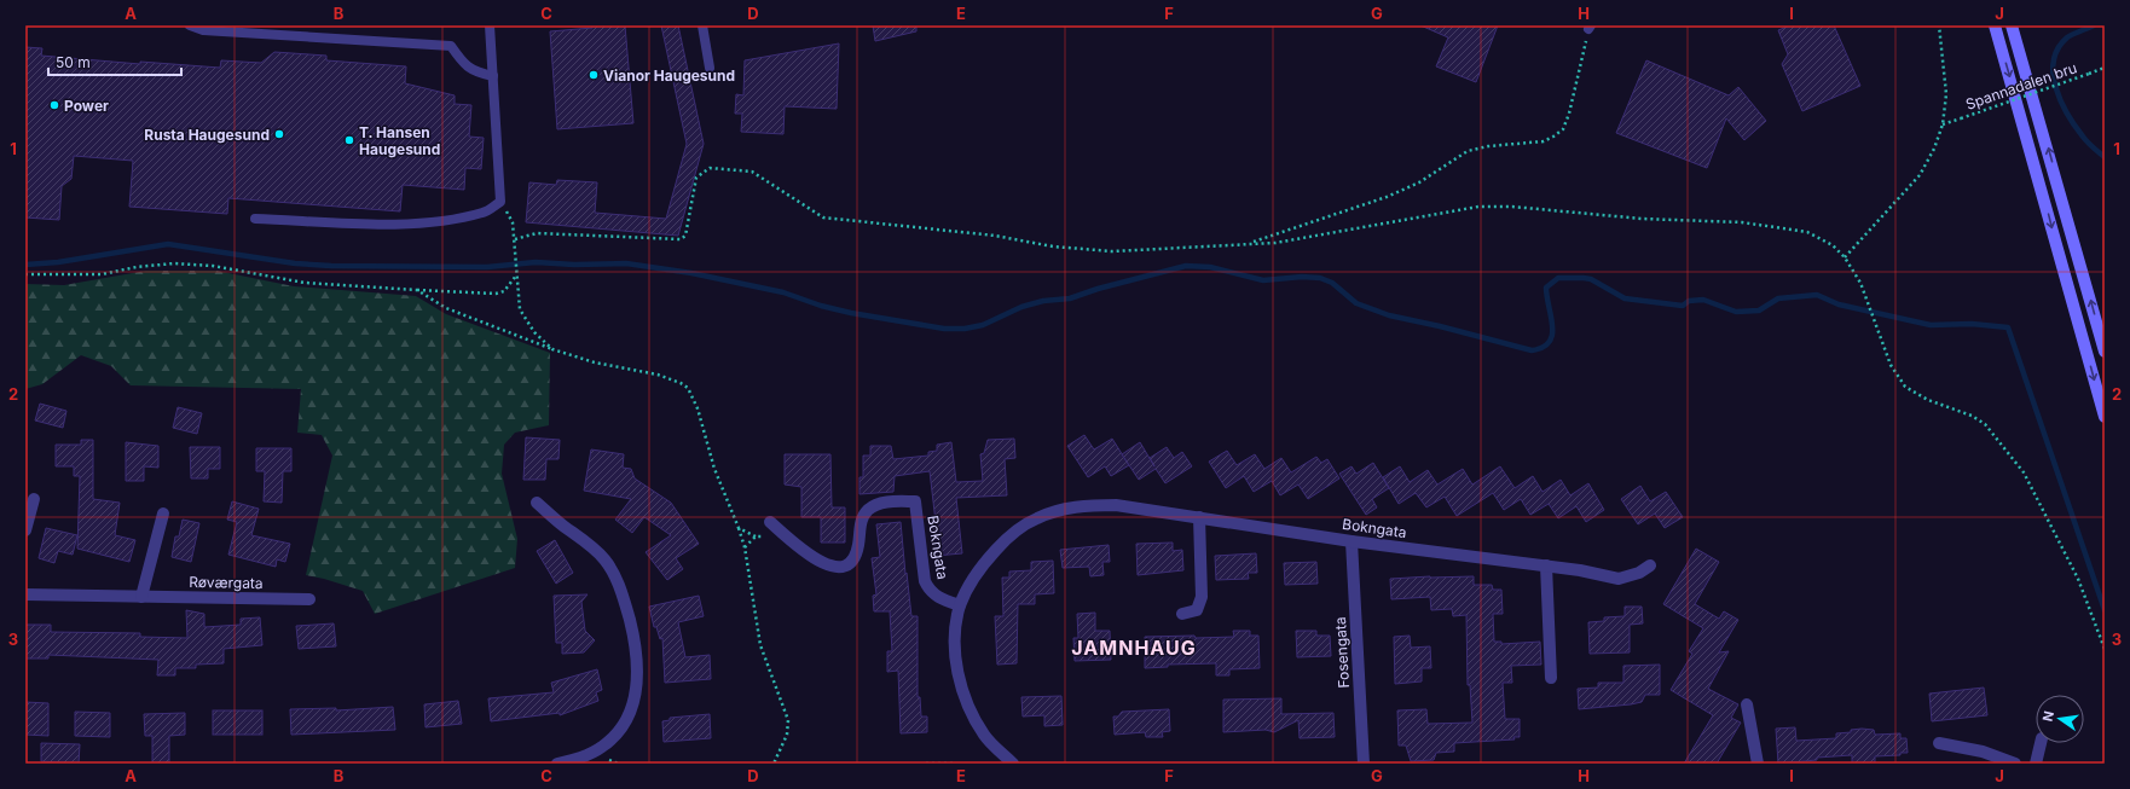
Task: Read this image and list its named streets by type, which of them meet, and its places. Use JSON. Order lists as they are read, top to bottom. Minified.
{"streets":{"street":["Bokngata","Røværgata","Fosengata"],"path":["Spannadalen bru"]},"crossings":[["Bokngata","Fosengata"]],"districts":["JAMNHAUG"],"places":["Vianor Haugesund","Power","Rusta Haugesund","T. Hansen Haugesund"],"scale_bar":"50 m","north":"left","grid":{"columns":["A","B","C","D","E","F","G","H","I","J"],"rows":["1","2","3"]}}
